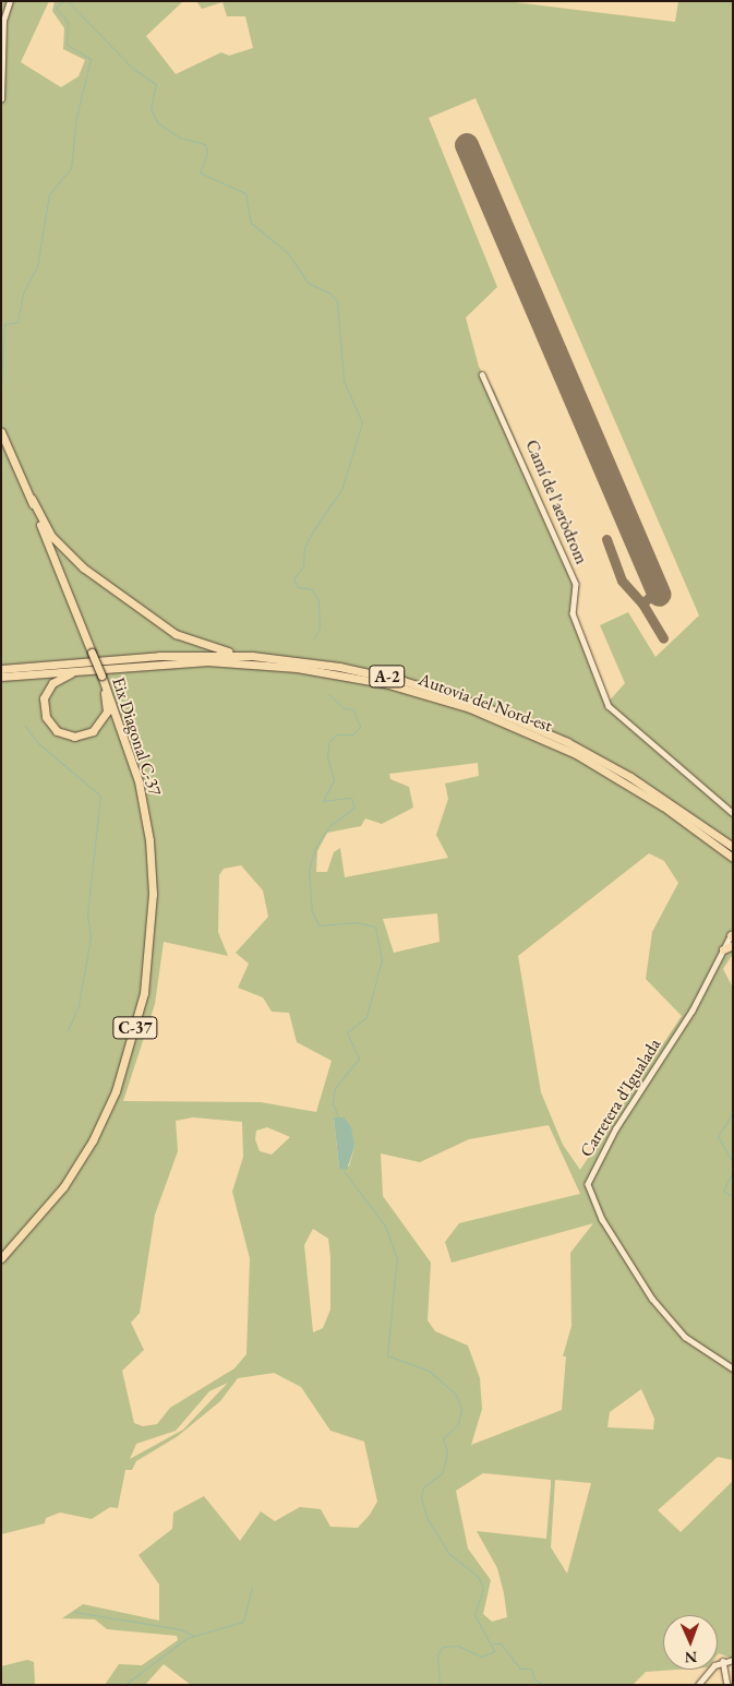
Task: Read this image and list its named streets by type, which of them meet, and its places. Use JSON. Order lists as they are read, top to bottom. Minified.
{"streets":{"highway":["A-2","Autovia del Nord-est","Eix Diagonal C-37","C-37"],"street":["Camí de l'aeròdrom","Carretera d'Igualada"]},"north":"bottom"}
